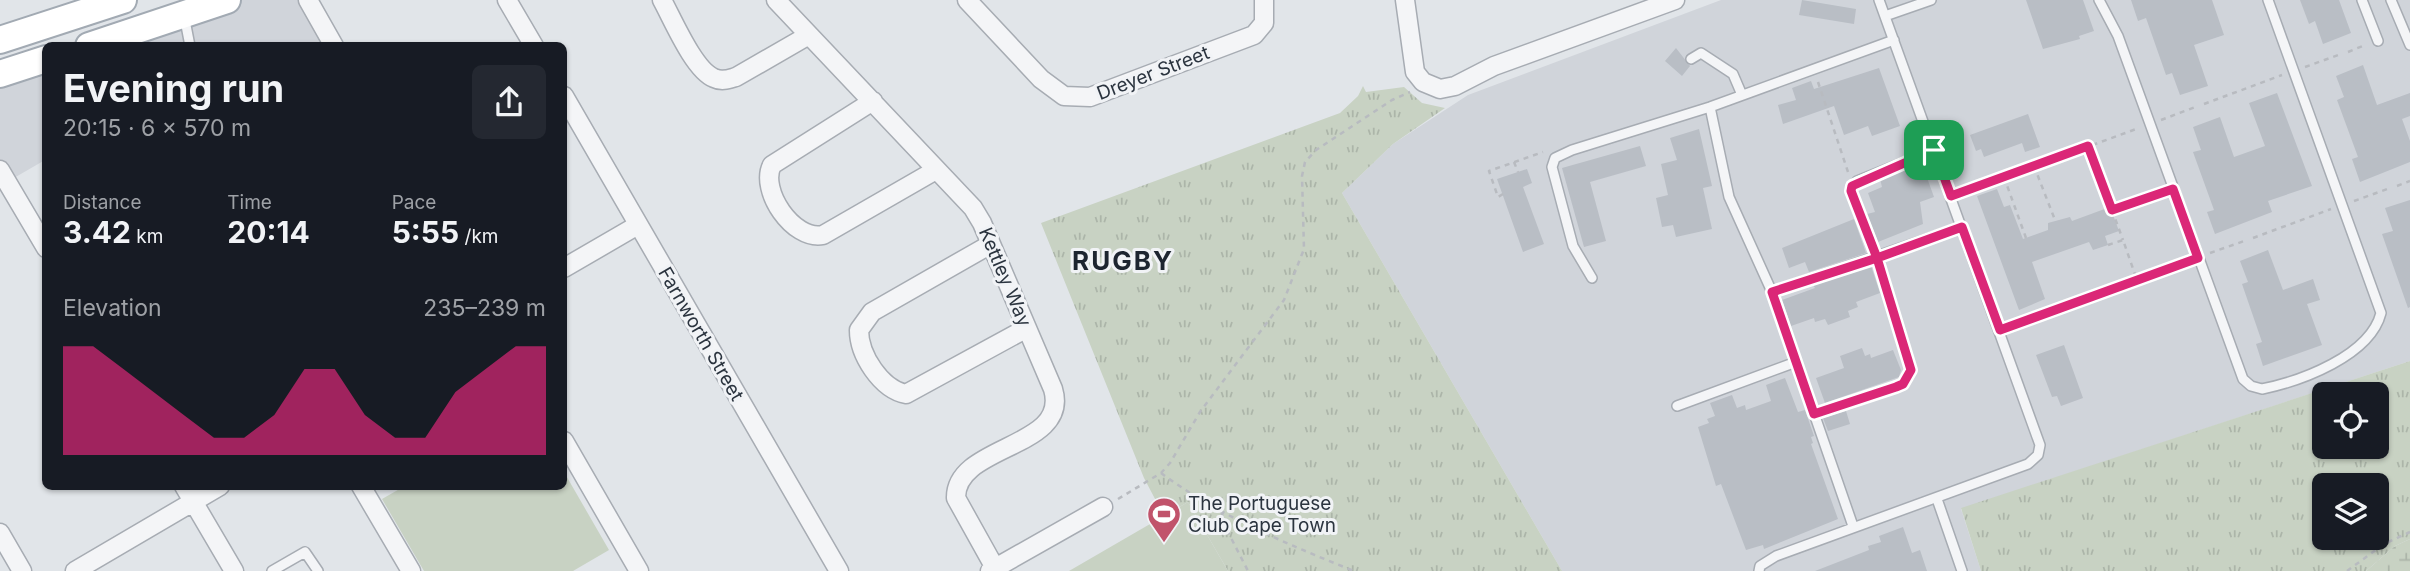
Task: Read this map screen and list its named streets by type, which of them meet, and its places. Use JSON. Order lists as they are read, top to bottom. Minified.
{"streets":{"street":["Dreyer Street","Kettley Way","Farnworth Street"]},"districts":["RUGBY"],"places":{"sports":["The Portuguese Club Cape Town"]},"page":{"heading":["Evening run","20:15 · 6 × 570 m"],"stats":[["Distance","3.42 km"],["Time","20:14"],["Pace","5:55 /km"]],"chart":["Elevation","235–239 m"]}}
